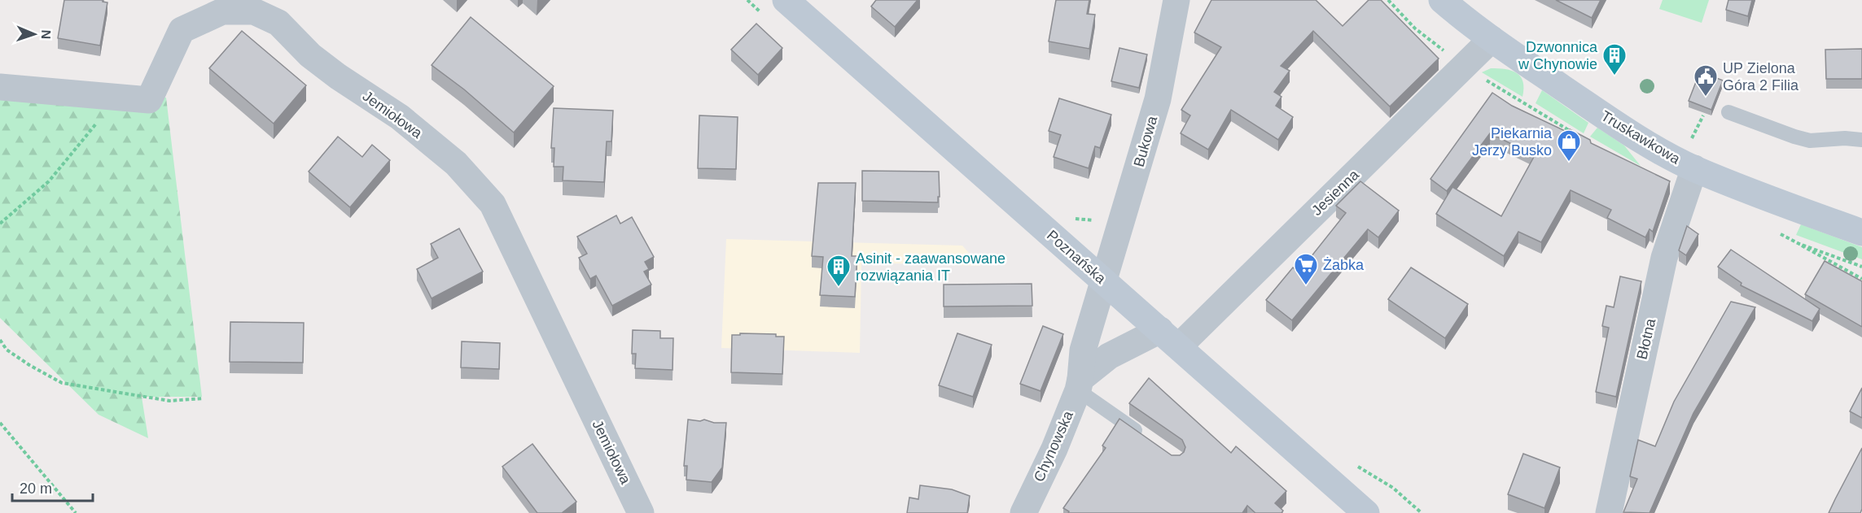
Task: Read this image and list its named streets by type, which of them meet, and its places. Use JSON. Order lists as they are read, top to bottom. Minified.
{"streets":{"street":["Jemiołowa","Truskawkowa","Bukowa","Jesienna","Poznańska","Błotna","Chynowska"]},"crossings":[["Truskawkowa","Jesienna"],["Truskawkowa","Błotna"],["Bukowa","Poznańska"],["Bukowa","Chynowska"],["Jesienna","Poznańska"],["Jesienna","Chynowska"],["Poznańska","Chynowska"]],"places":{"building":["Dzwonnica w Chynowie","Asinit - zaawansowane rozwiązania IT"],"public building":["UP Zielona Góra 2 Filia"],"shop":["Piekarnia Jerzy Busko"],"supermarket":["Żabka"]},"scale_bar":"20 m","north":"right"}
